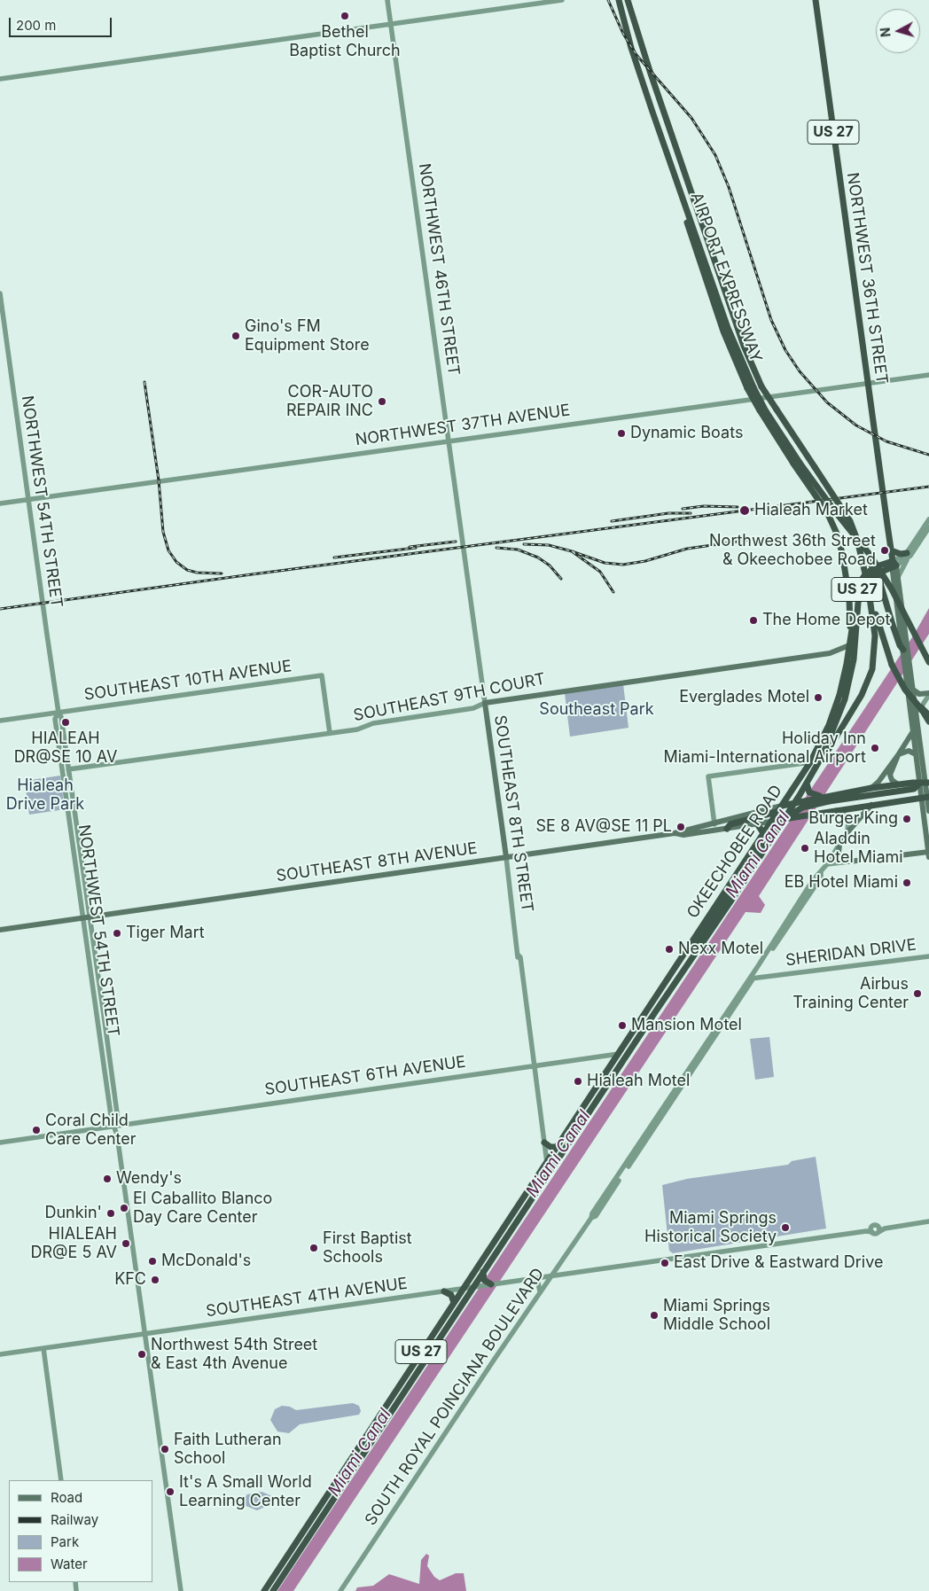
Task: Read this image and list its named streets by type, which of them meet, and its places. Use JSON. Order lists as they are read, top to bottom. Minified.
{"streets":{"highway":["US 27","AIRPORT EXPRESSWAY","NORTHWEST 36TH STREET","OKEECHOBEE ROAD"],"main road":["SOUTHEAST 9TH COURT","SOUTHEAST 8TH STREET","SOUTHEAST 8TH AVENUE","SOUTH ROYAL POINCIANA BOULEVARD"],"street":["NORTHWEST 46TH STREET","NORTHWEST 37TH AVENUE","NORTHWEST 54TH STREET","SOUTHEAST 10TH AVENUE","SHERIDAN DRIVE","SOUTHEAST 6TH AVENUE","SOUTHEAST 4TH AVENUE"]},"crossings":[["NORTHWEST 46TH STREET","NORTHWEST 37TH AVENUE"],["NORTHWEST 46TH STREET","SOUTHEAST 8TH STREET"],["NORTHWEST 36TH STREET","NORTHWEST 37TH AVENUE"],["NORTHWEST 36TH STREET","OKEECHOBEE ROAD"],["NORTHWEST 37TH AVENUE","NORTHWEST 54TH STREET"],["NORTHWEST 54TH STREET","SOUTHEAST 10TH AVENUE"],["NORTHWEST 54TH STREET","SOUTHEAST 9TH COURT"],["NORTHWEST 54TH STREET","SOUTHEAST 8TH AVENUE"],["NORTHWEST 54TH STREET","SOUTHEAST 6TH AVENUE"],["NORTHWEST 54TH STREET","SOUTHEAST 4TH AVENUE"],["SOUTHEAST 10TH AVENUE","SOUTHEAST 9TH COURT"],["SOUTHEAST 9TH COURT","SOUTHEAST 8TH STREET"],["SOUTHEAST 9TH COURT","OKEECHOBEE ROAD"],["SOUTHEAST 8TH STREET","OKEECHOBEE ROAD"],["SOUTHEAST 8TH STREET","SOUTHEAST 8TH AVENUE"],["SOUTHEAST 8TH STREET","SOUTHEAST 6TH AVENUE"],["OKEECHOBEE ROAD","SOUTHEAST 6TH AVENUE"],["OKEECHOBEE ROAD","SOUTHEAST 4TH AVENUE"],["SHERIDAN DRIVE","SOUTH ROYAL POINCIANA BOULEVARD"],["SOUTHEAST 4TH AVENUE","SOUTH ROYAL POINCIANA BOULEVARD"]],"water":["Miami Canal"],"parks":["Southeast Park","Hialeah Drive Park"],"places":["Bethel Baptist Church","Gino's FM Equipment Store","COR-AUTO REPAIR INC","Dynamic Boats","Hialeah Market","Northwest 36th Street & Okeechobee Road","The Home Depot","Everglades Motel","HIALEAH DR@SE 10 AV","Holiday Inn Miami-International Airport","Burger King","SE 8 AV@SE 11 PL","Aladdin Hotel Miami","EB Hotel Miami","Tiger Mart","Nexx Motel","Airbus Training Center","Mansion Motel","Hialeah Motel","Coral Child Care Center","Wendy's","El Caballito Blanco Day Care Center","Dunkin'","Miami Springs Historical Society","HIALEAH DR@E 5 AV","First Baptist Schools","McDonald's","East Drive & Eastward Drive","KFC","Miami Springs Middle School","Northwest 54th Street & East 4th Avenue","Faith Lutheran School","It's A Small World Learning Center"],"legend":["Road","Railway","Park","Water"],"scale_bar":"200 m","north":"left"}
